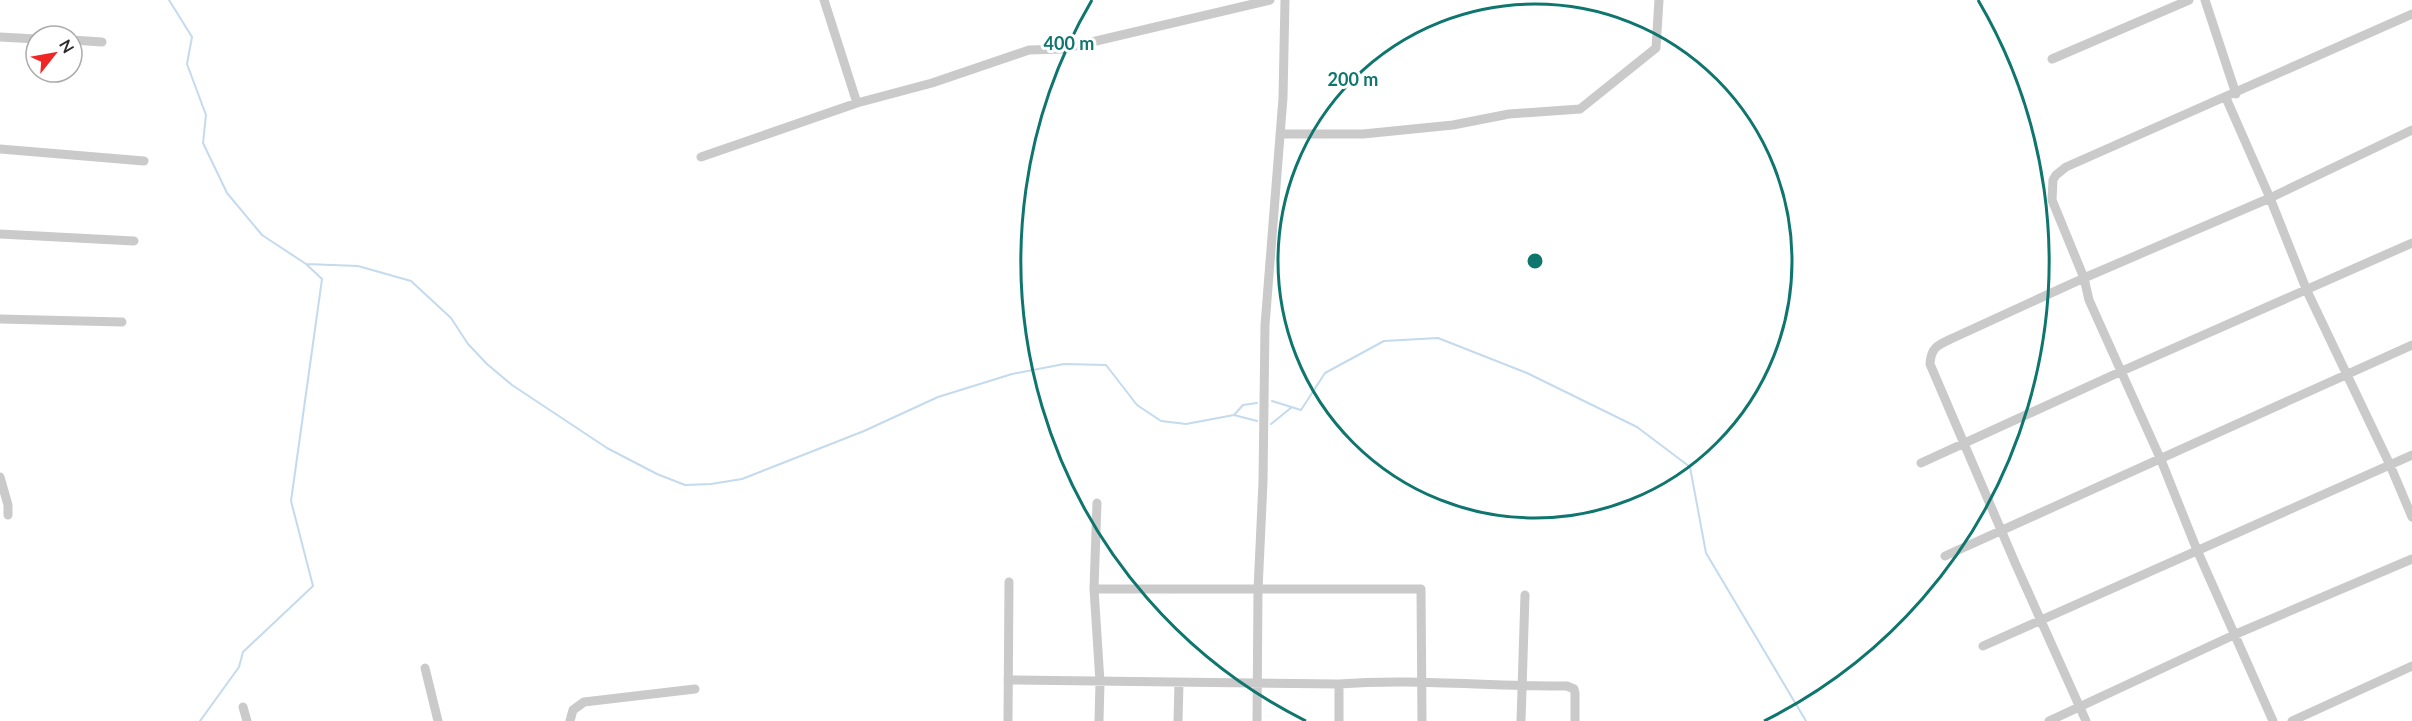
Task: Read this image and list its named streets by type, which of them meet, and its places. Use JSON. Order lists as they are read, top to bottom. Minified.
{"north":"top right","rings":["400 m","200 m"]}
